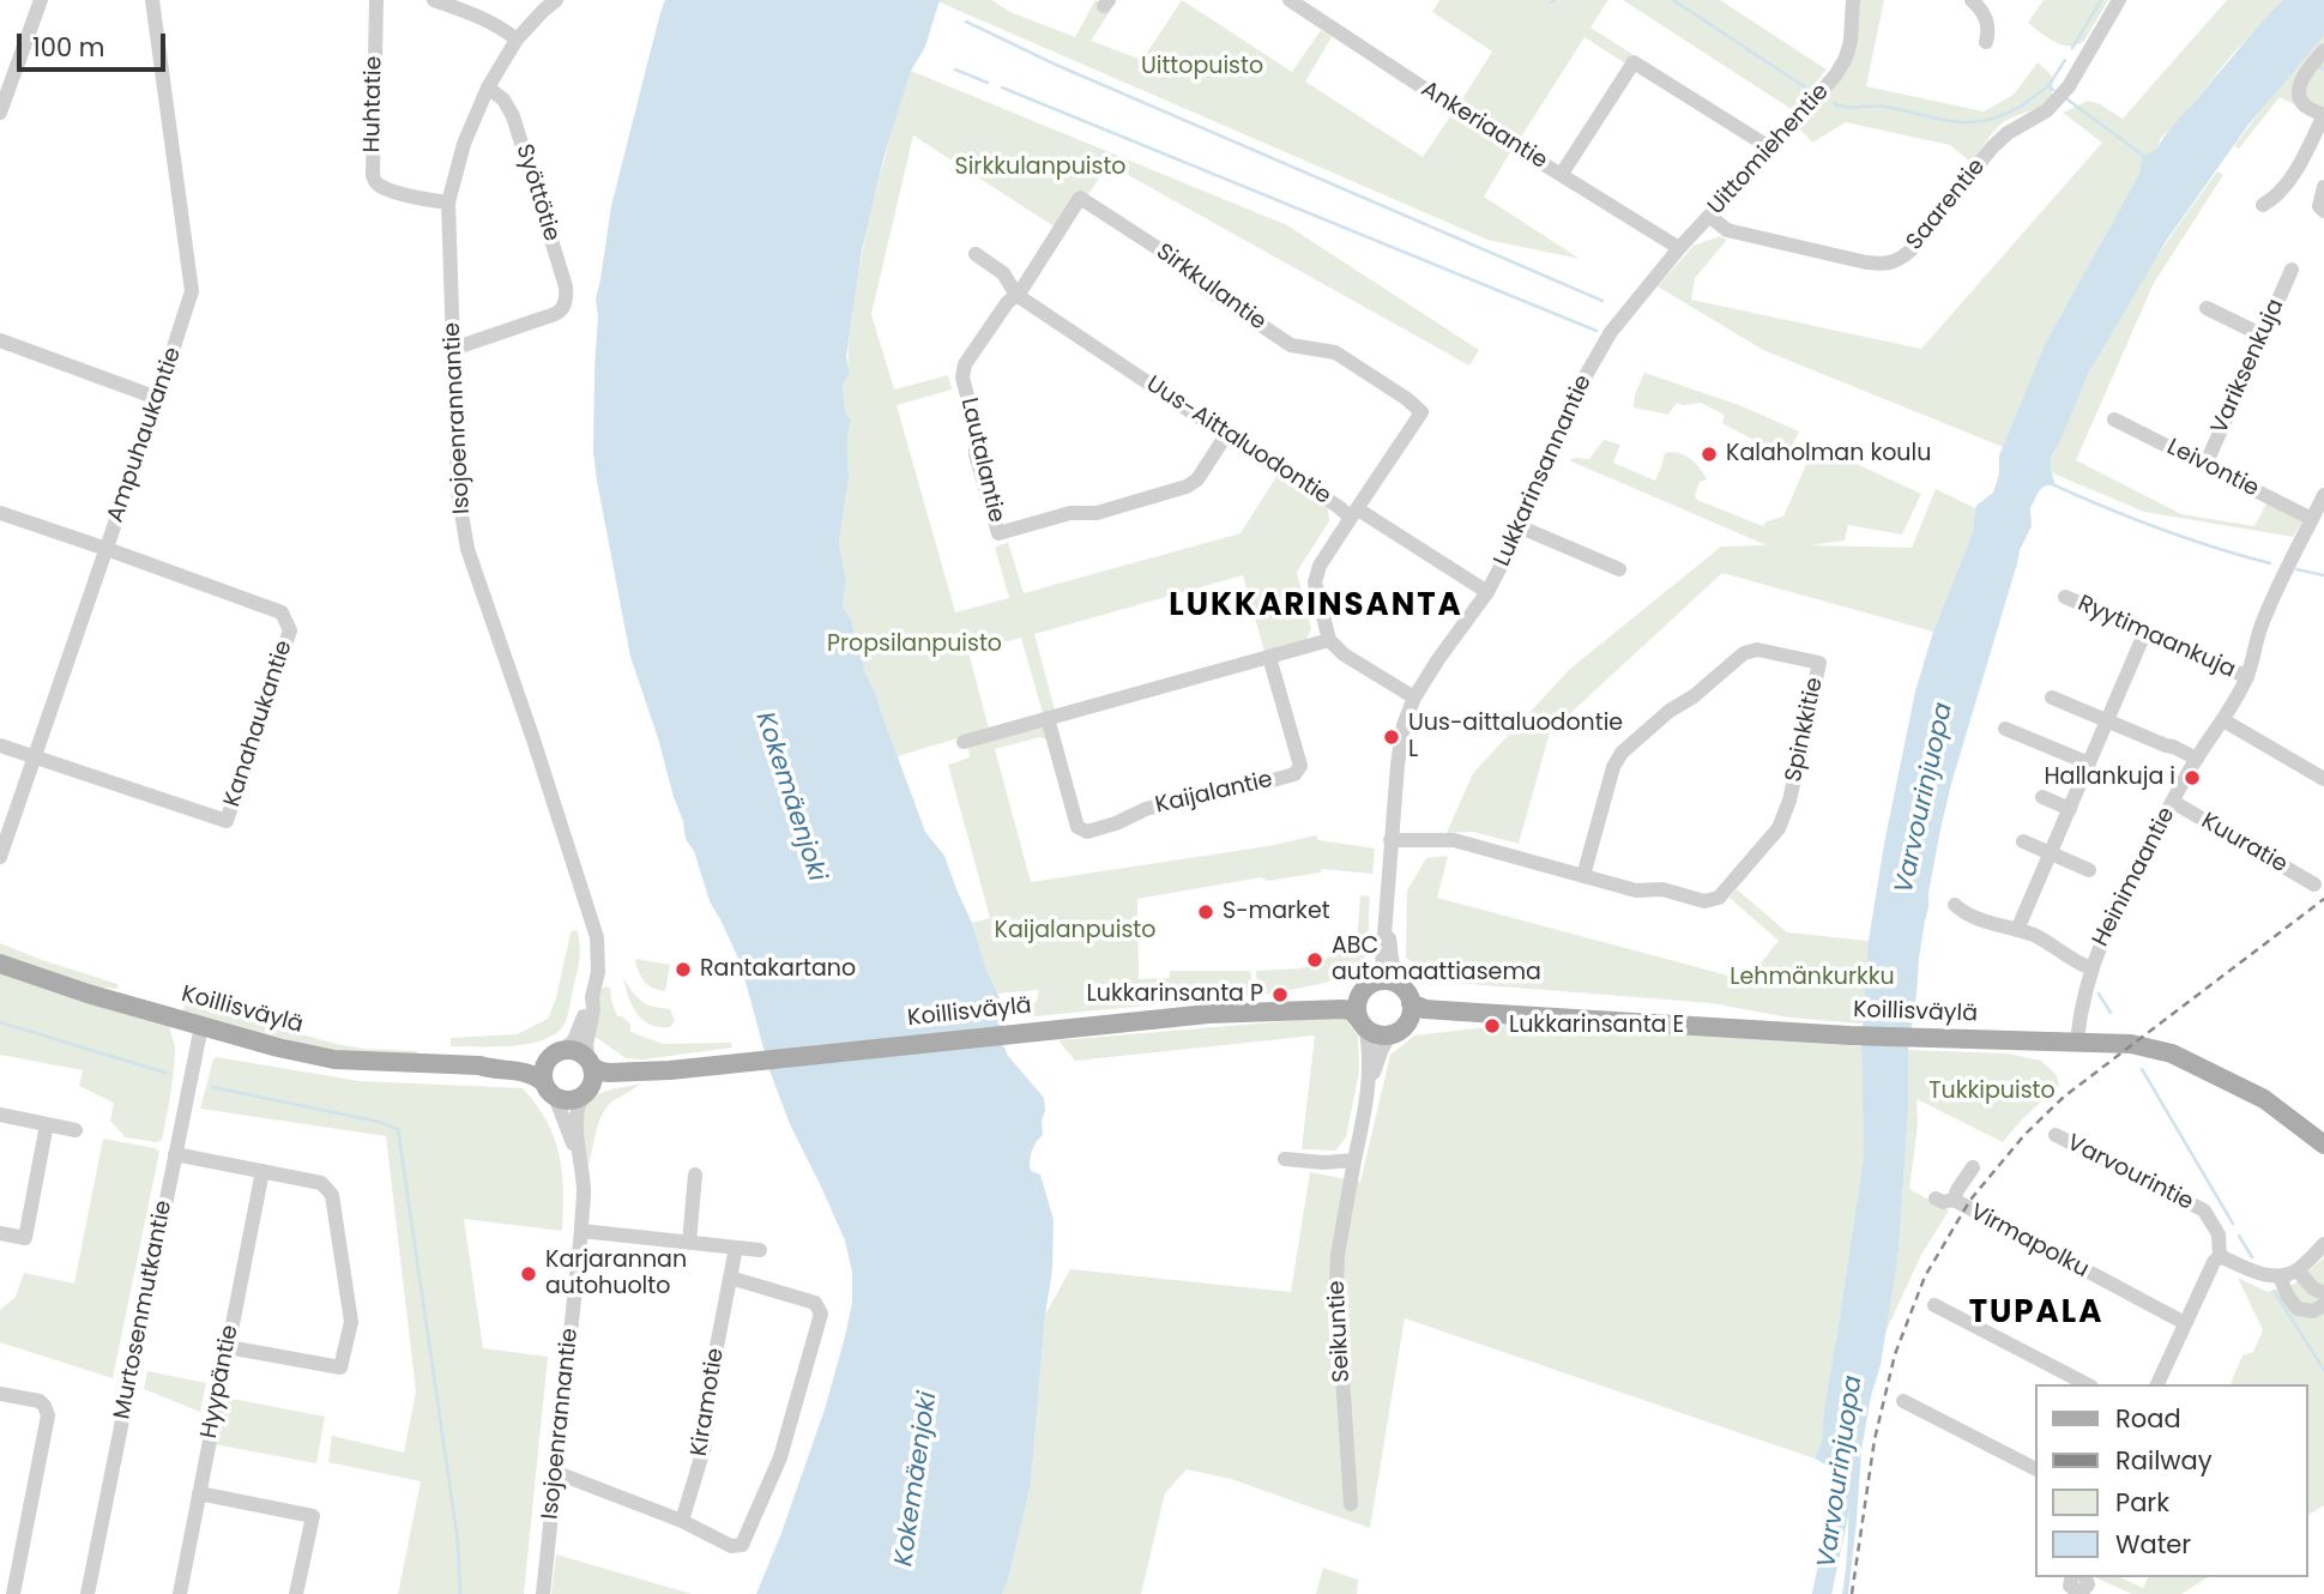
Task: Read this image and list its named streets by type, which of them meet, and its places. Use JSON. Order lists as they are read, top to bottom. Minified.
{"streets":{"main road":["Koillisväylä"],"street":["Huhtatie","Ankeriaantie","Uittomiehentie","Syöttötie","Saarentie","Sirkkulantie","Variksenkuja","Isojoenrannantie","Ampuhaukantie","Uus-Aittaluodontie","Lautalantie","Leivontie","Lukkarinsannantie","Ryytimaankuja","Kanahaukantie","Spinkkitie","Kaijalantie","Kuuratie","Heinimaantie","Varvourintie","Virmapolku","Murtosenmutkantie","Seikuntie","Hyypäntie","Kiramotie"]},"crossings":[["Huhtatie","Isojoenrannantie"],["Ankeriaantie","Uittomiehentie"],["Uittomiehentie","Saarentie"],["Uittomiehentie","Lukkarinsannantie"],["Syöttötie","Isojoenrannantie"],["Sirkkulantie","Uus-Aittaluodontie"],["Sirkkulantie","Lautalantie"],["Variksenkuja","Leivontie"],["Isojoenrannantie","Koillisväylä"],["Ampuhaukantie","Kanahaukantie"],["Uus-Aittaluodontie","Lautalantie"],["Leivontie","Heinimaantie"],["Lukkarinsannantie","Spinkkitie"],["Lukkarinsannantie","Koillisväylä"],["Lukkarinsannantie","Seikuntie"],["Ryytimaankuja","Heinimaantie"],["Kuuratie","Heinimaantie"],["Heinimaantie","Koillisväylä"],["Koillisväylä","Murtosenmutkantie"],["Koillisväylä","Seikuntie"]],"districts":["LUKKARINSANTA","TUPALA"],"water":["Kokemäenjoki","Varvourinjuopa"],"parks":["Uittopuisto","Sirkkulanpuisto","Propsilanpuisto","Kaijalanpuisto","Lehmänkurkku","Tukkipuisto"],"places":["Kalaholman koulu","Uus-aittaluodontie L","Hallankuja i","S-market","ABC automaattiasema","Rantakartano","Lukkarinsanta P","Lukkarinsanta E","Karjarannan autohuolto"],"legend":["Road","Railway","Park","Water"],"scale_bar":"100 m"}
